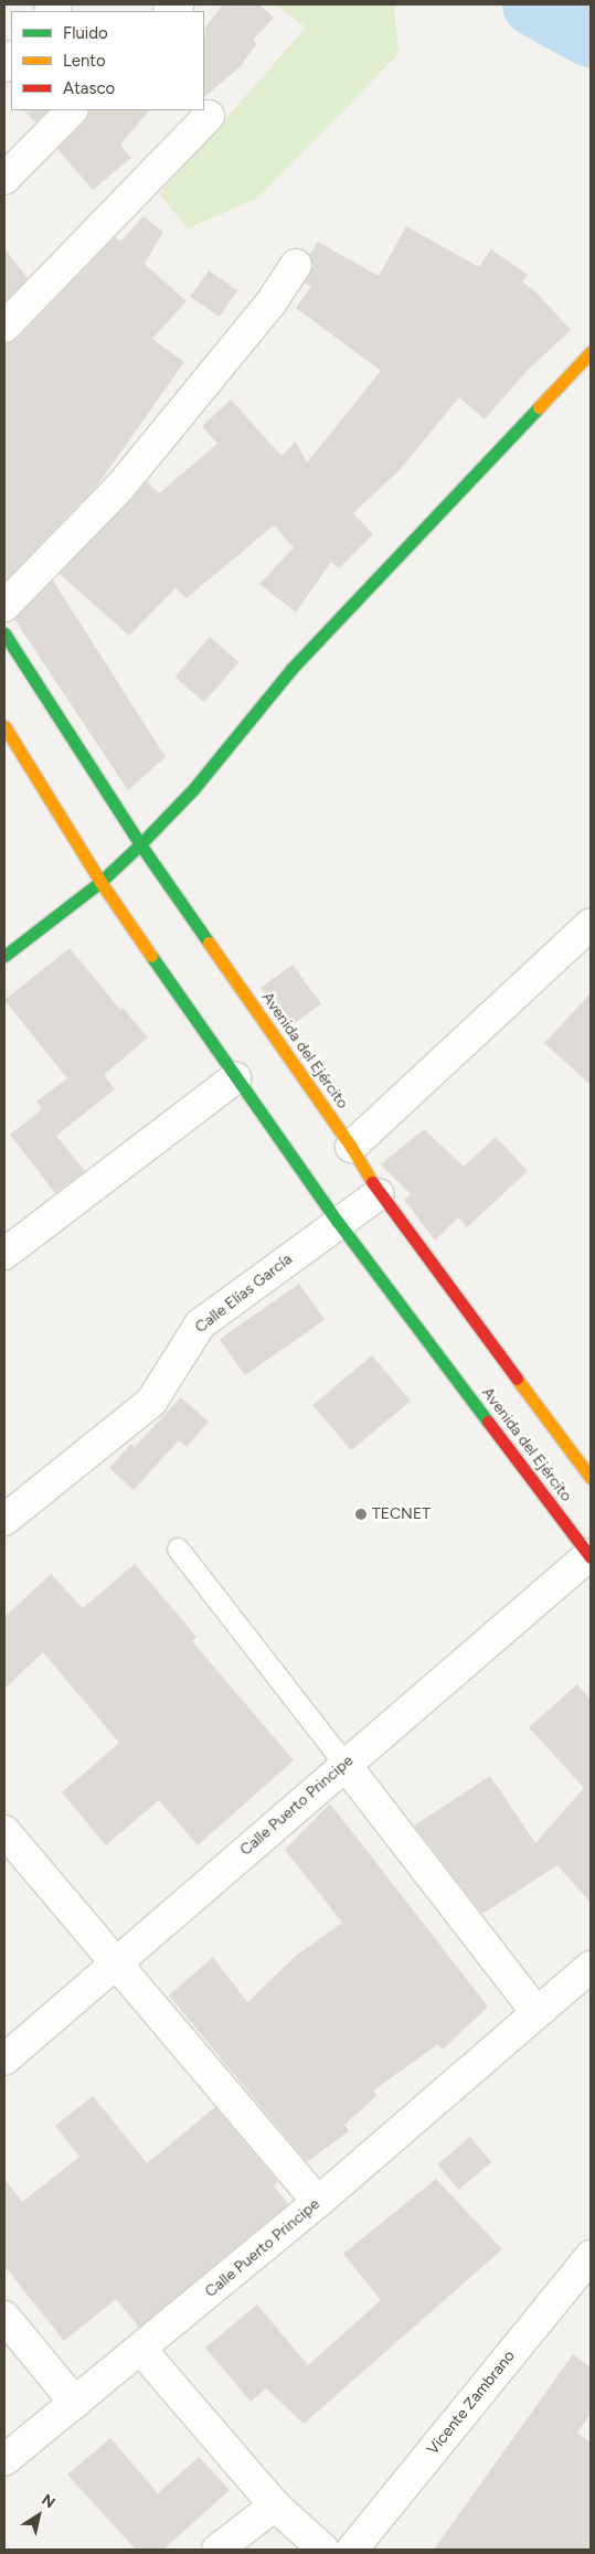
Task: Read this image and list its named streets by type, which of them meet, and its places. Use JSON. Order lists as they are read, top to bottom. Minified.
{"streets":{"main road":["Avenida del Ejército"],"street":["Calle Elías García","Calle Puerto Principe","Vicente Zambrano"]},"crossings":[["Avenida del Ejército","Calle Elías García"],["Avenida del Ejército","Calle Puerto Principe"]],"places":["TECNET"],"legend":["Fluido","Lento","Atasco"],"north":"top right"}
